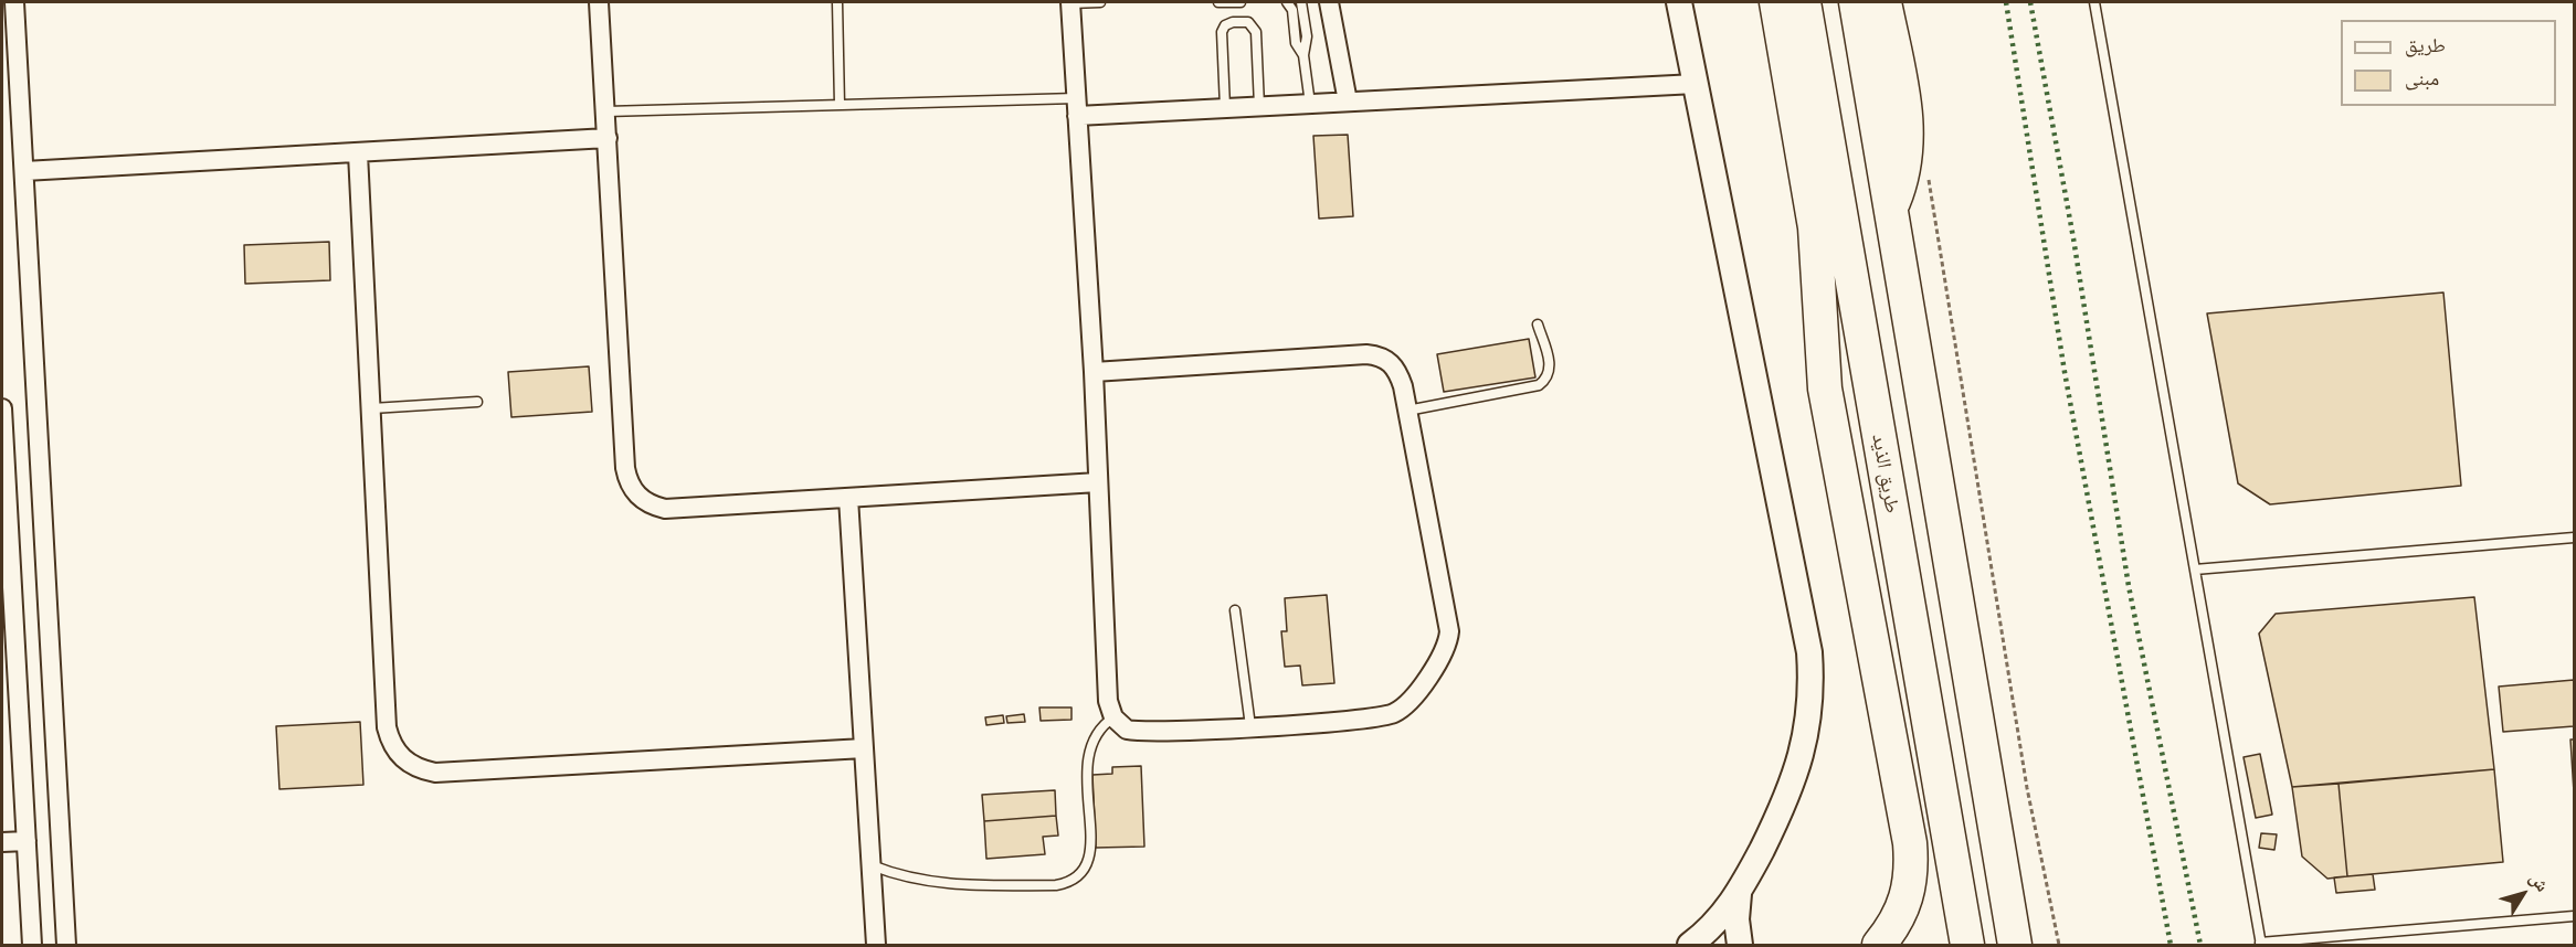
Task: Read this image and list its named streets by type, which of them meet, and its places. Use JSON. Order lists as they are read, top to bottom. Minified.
{"streets":{"highway":["طريق الذيد"]},"legend":["طريق","مبنى"],"north":"top right"}
